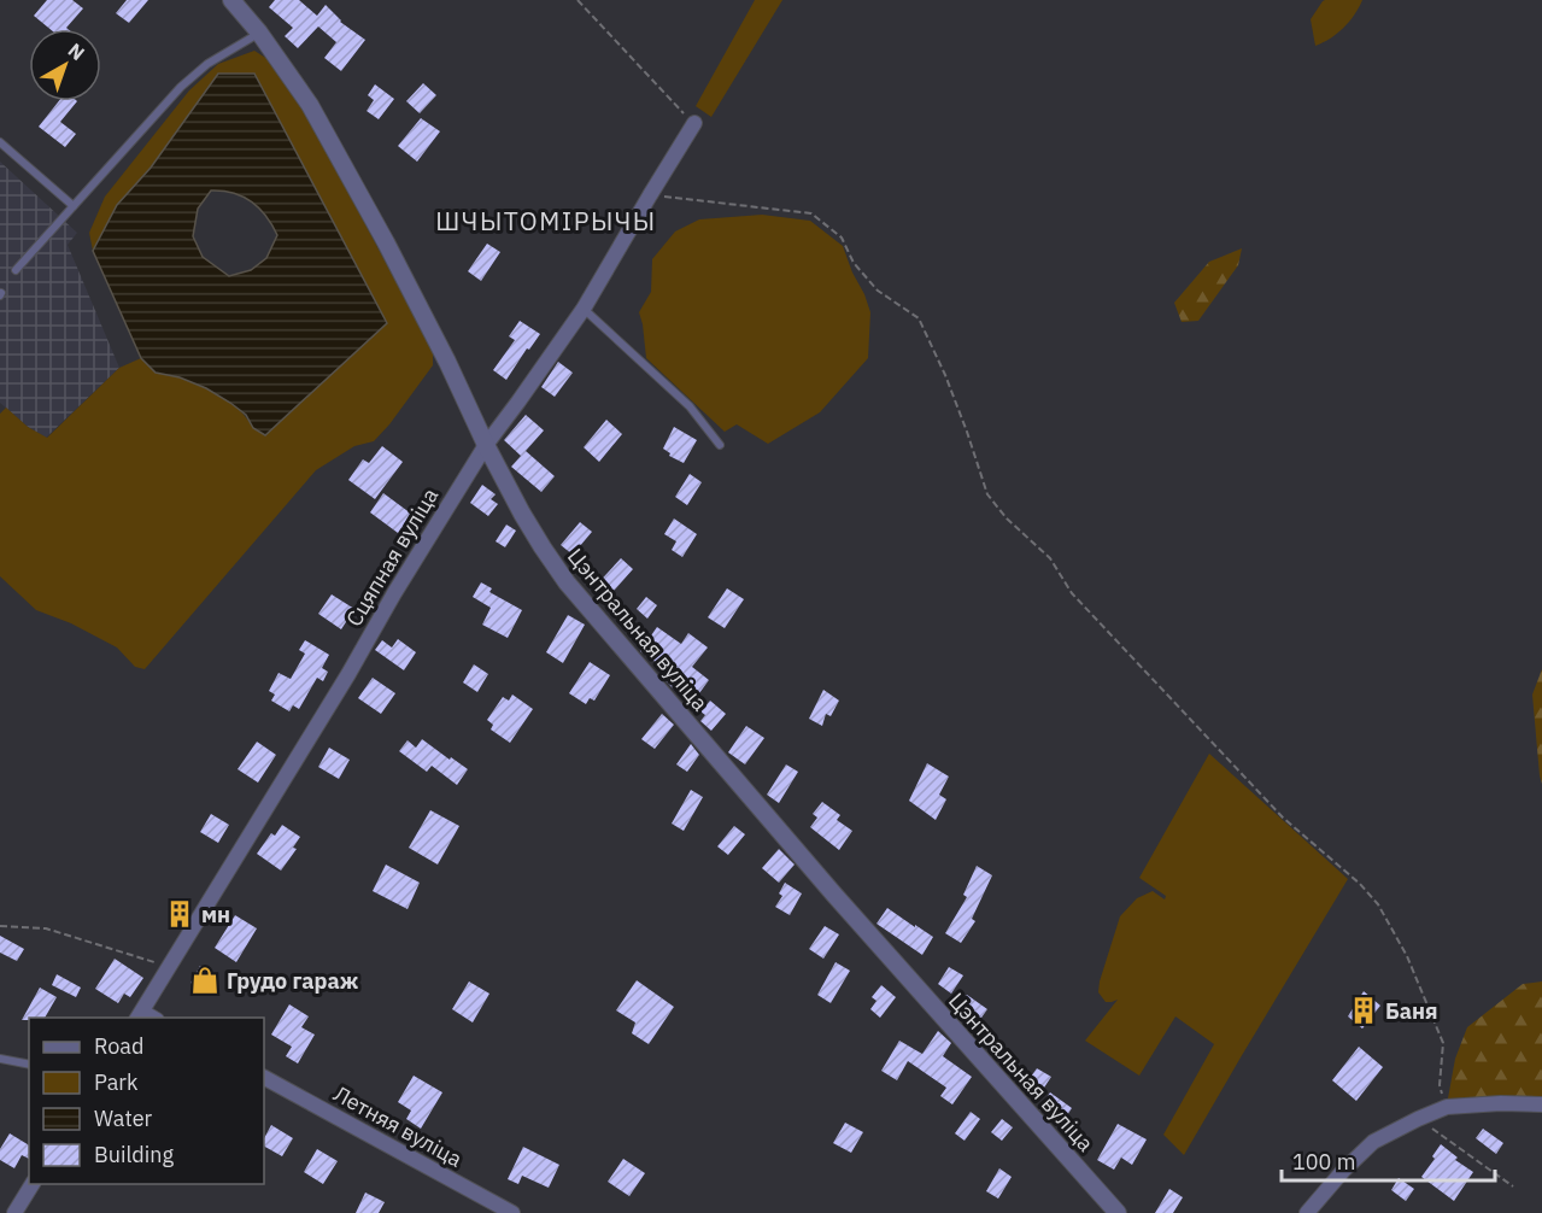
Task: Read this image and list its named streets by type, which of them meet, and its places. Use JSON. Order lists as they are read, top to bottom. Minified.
{"streets":{"street":["Сцяпная вуліца","Цэнтральная вуліца","Летняя вуліца"]},"crossings":[["Сцяпная вуліца","Цэнтральная вуліца"]],"districts":["ШЧЫТОМІРЫЧЫ"],"places":{"building":["мн","Баня"],"shop":["Грудо гараж"]},"legend":["Road","Park","Water","Building"],"scale_bar":"100 m","north":"top right"}
